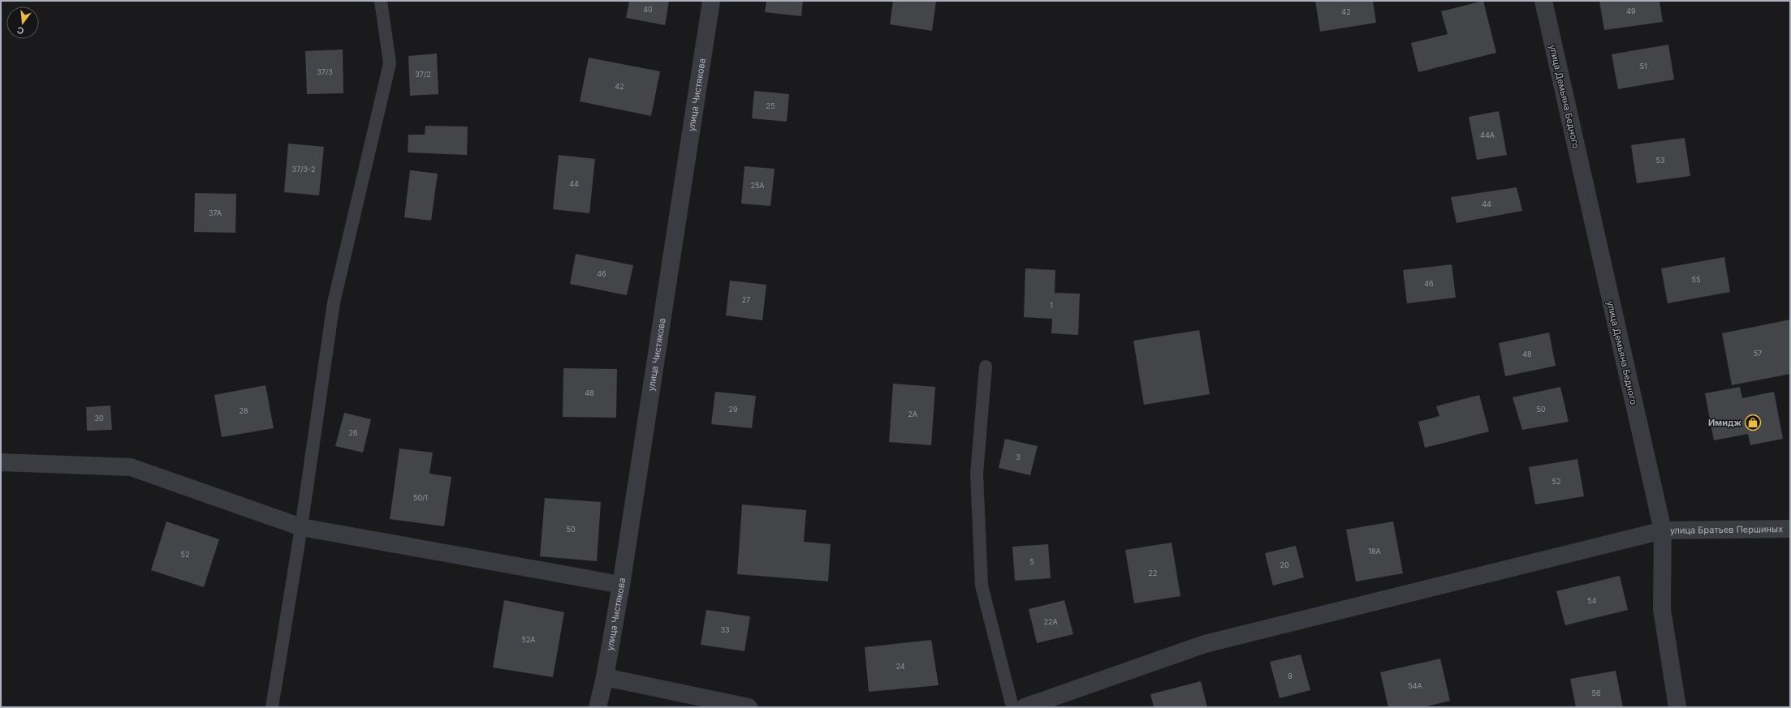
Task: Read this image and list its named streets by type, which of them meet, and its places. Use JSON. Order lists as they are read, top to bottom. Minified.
{"streets":{"street":["улица Чистякова","улица Демьяна Бедного","улица Братьев Першиных"]},"crossings":[["улица Демьяна Бедного","улица Братьев Першиных"]],"places":{"shop":["Имидж"]},"house_numbers":["40","49","42","51","37/3","37/2","42","25","44А","53","37/3-2","44","25А","44","37А","46","55","46","27","1","57","48","48","29","50","28","2А","30","26","3","52","50/1","50","18А","52","5","20","22","54","22А","33","52А","24","9","54А","56"],"north":"bottom"}
